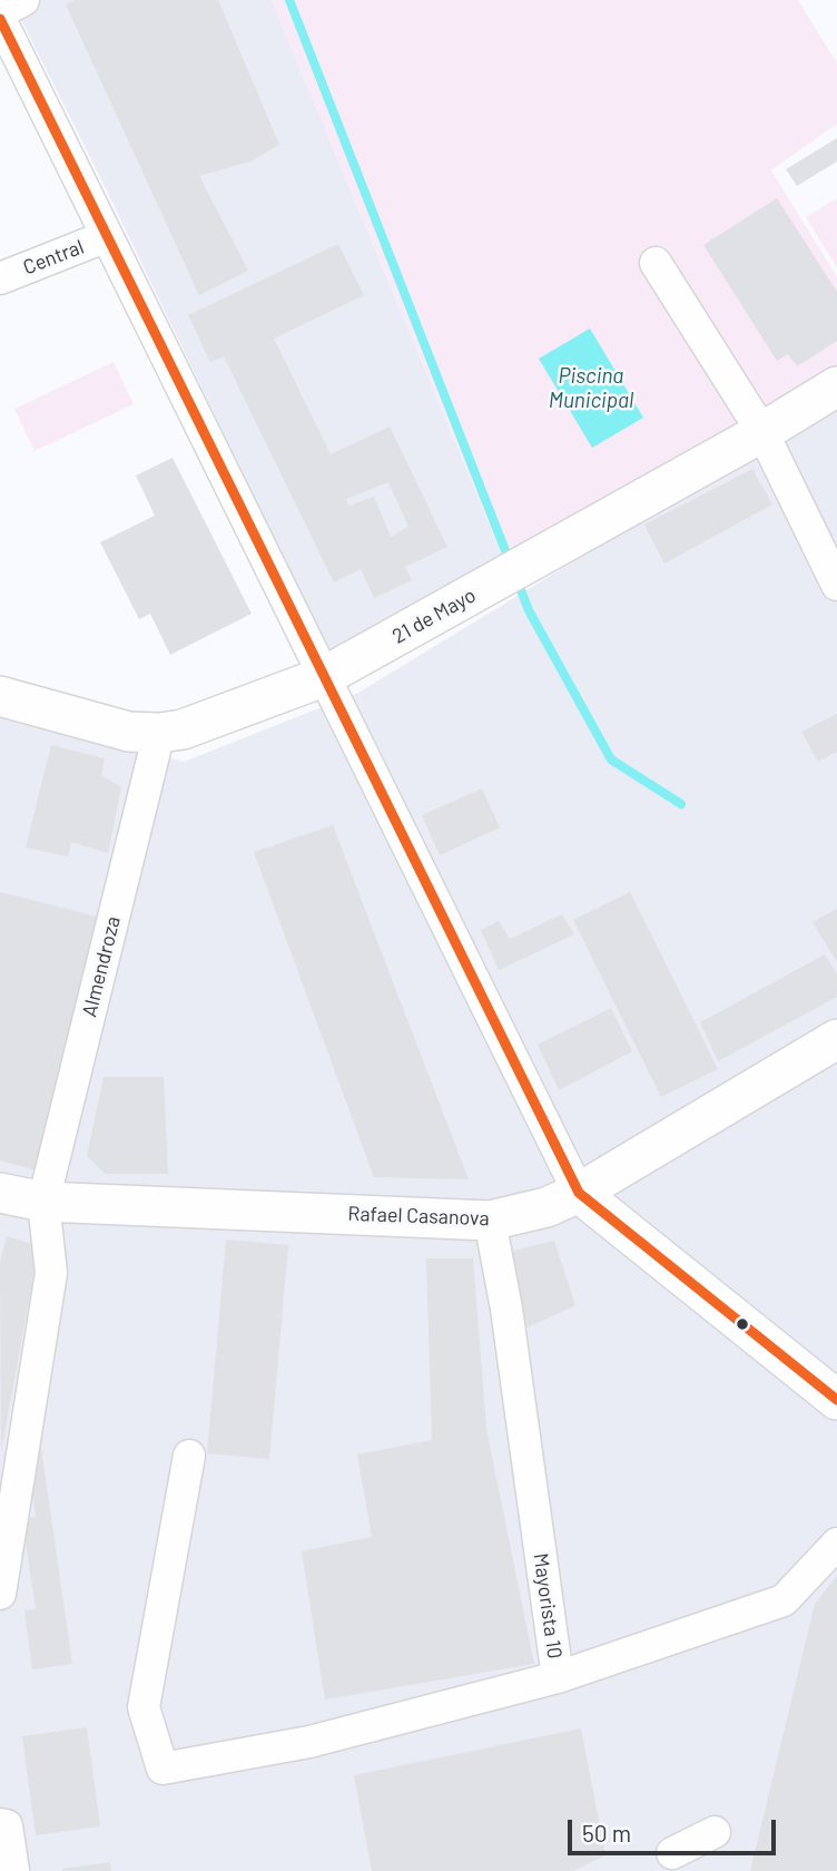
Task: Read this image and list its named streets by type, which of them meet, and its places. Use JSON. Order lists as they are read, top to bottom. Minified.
{"streets":{"main road":["21 de Mayo","Rafael Casanova"],"street":["Central","Almendroza","Mayorista 10"]},"crossings":[["21 de Mayo","Almendroza"],["Almendroza","Rafael Casanova"],["Rafael Casanova","Mayorista 10"]],"water":["Piscina Municipal"],"scale_bar":"50 m"}
